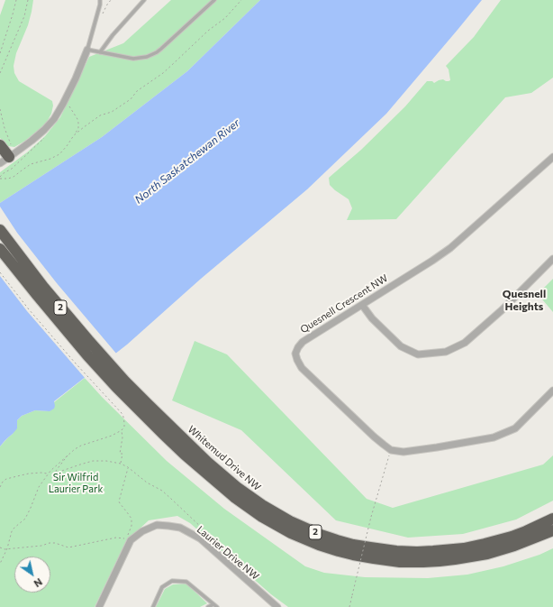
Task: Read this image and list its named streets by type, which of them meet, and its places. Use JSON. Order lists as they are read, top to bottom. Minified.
{"streets":{"highway":["2","Whitemud Drive NW"],"street":["Quesnell Crescent NW","Laurier Drive NW"]},"districts":["Quesnell Heights"],"water":["North Saskatchewan River"],"parks":["Sir Wilfrid Laurier Park"],"north":"bottom right"}
